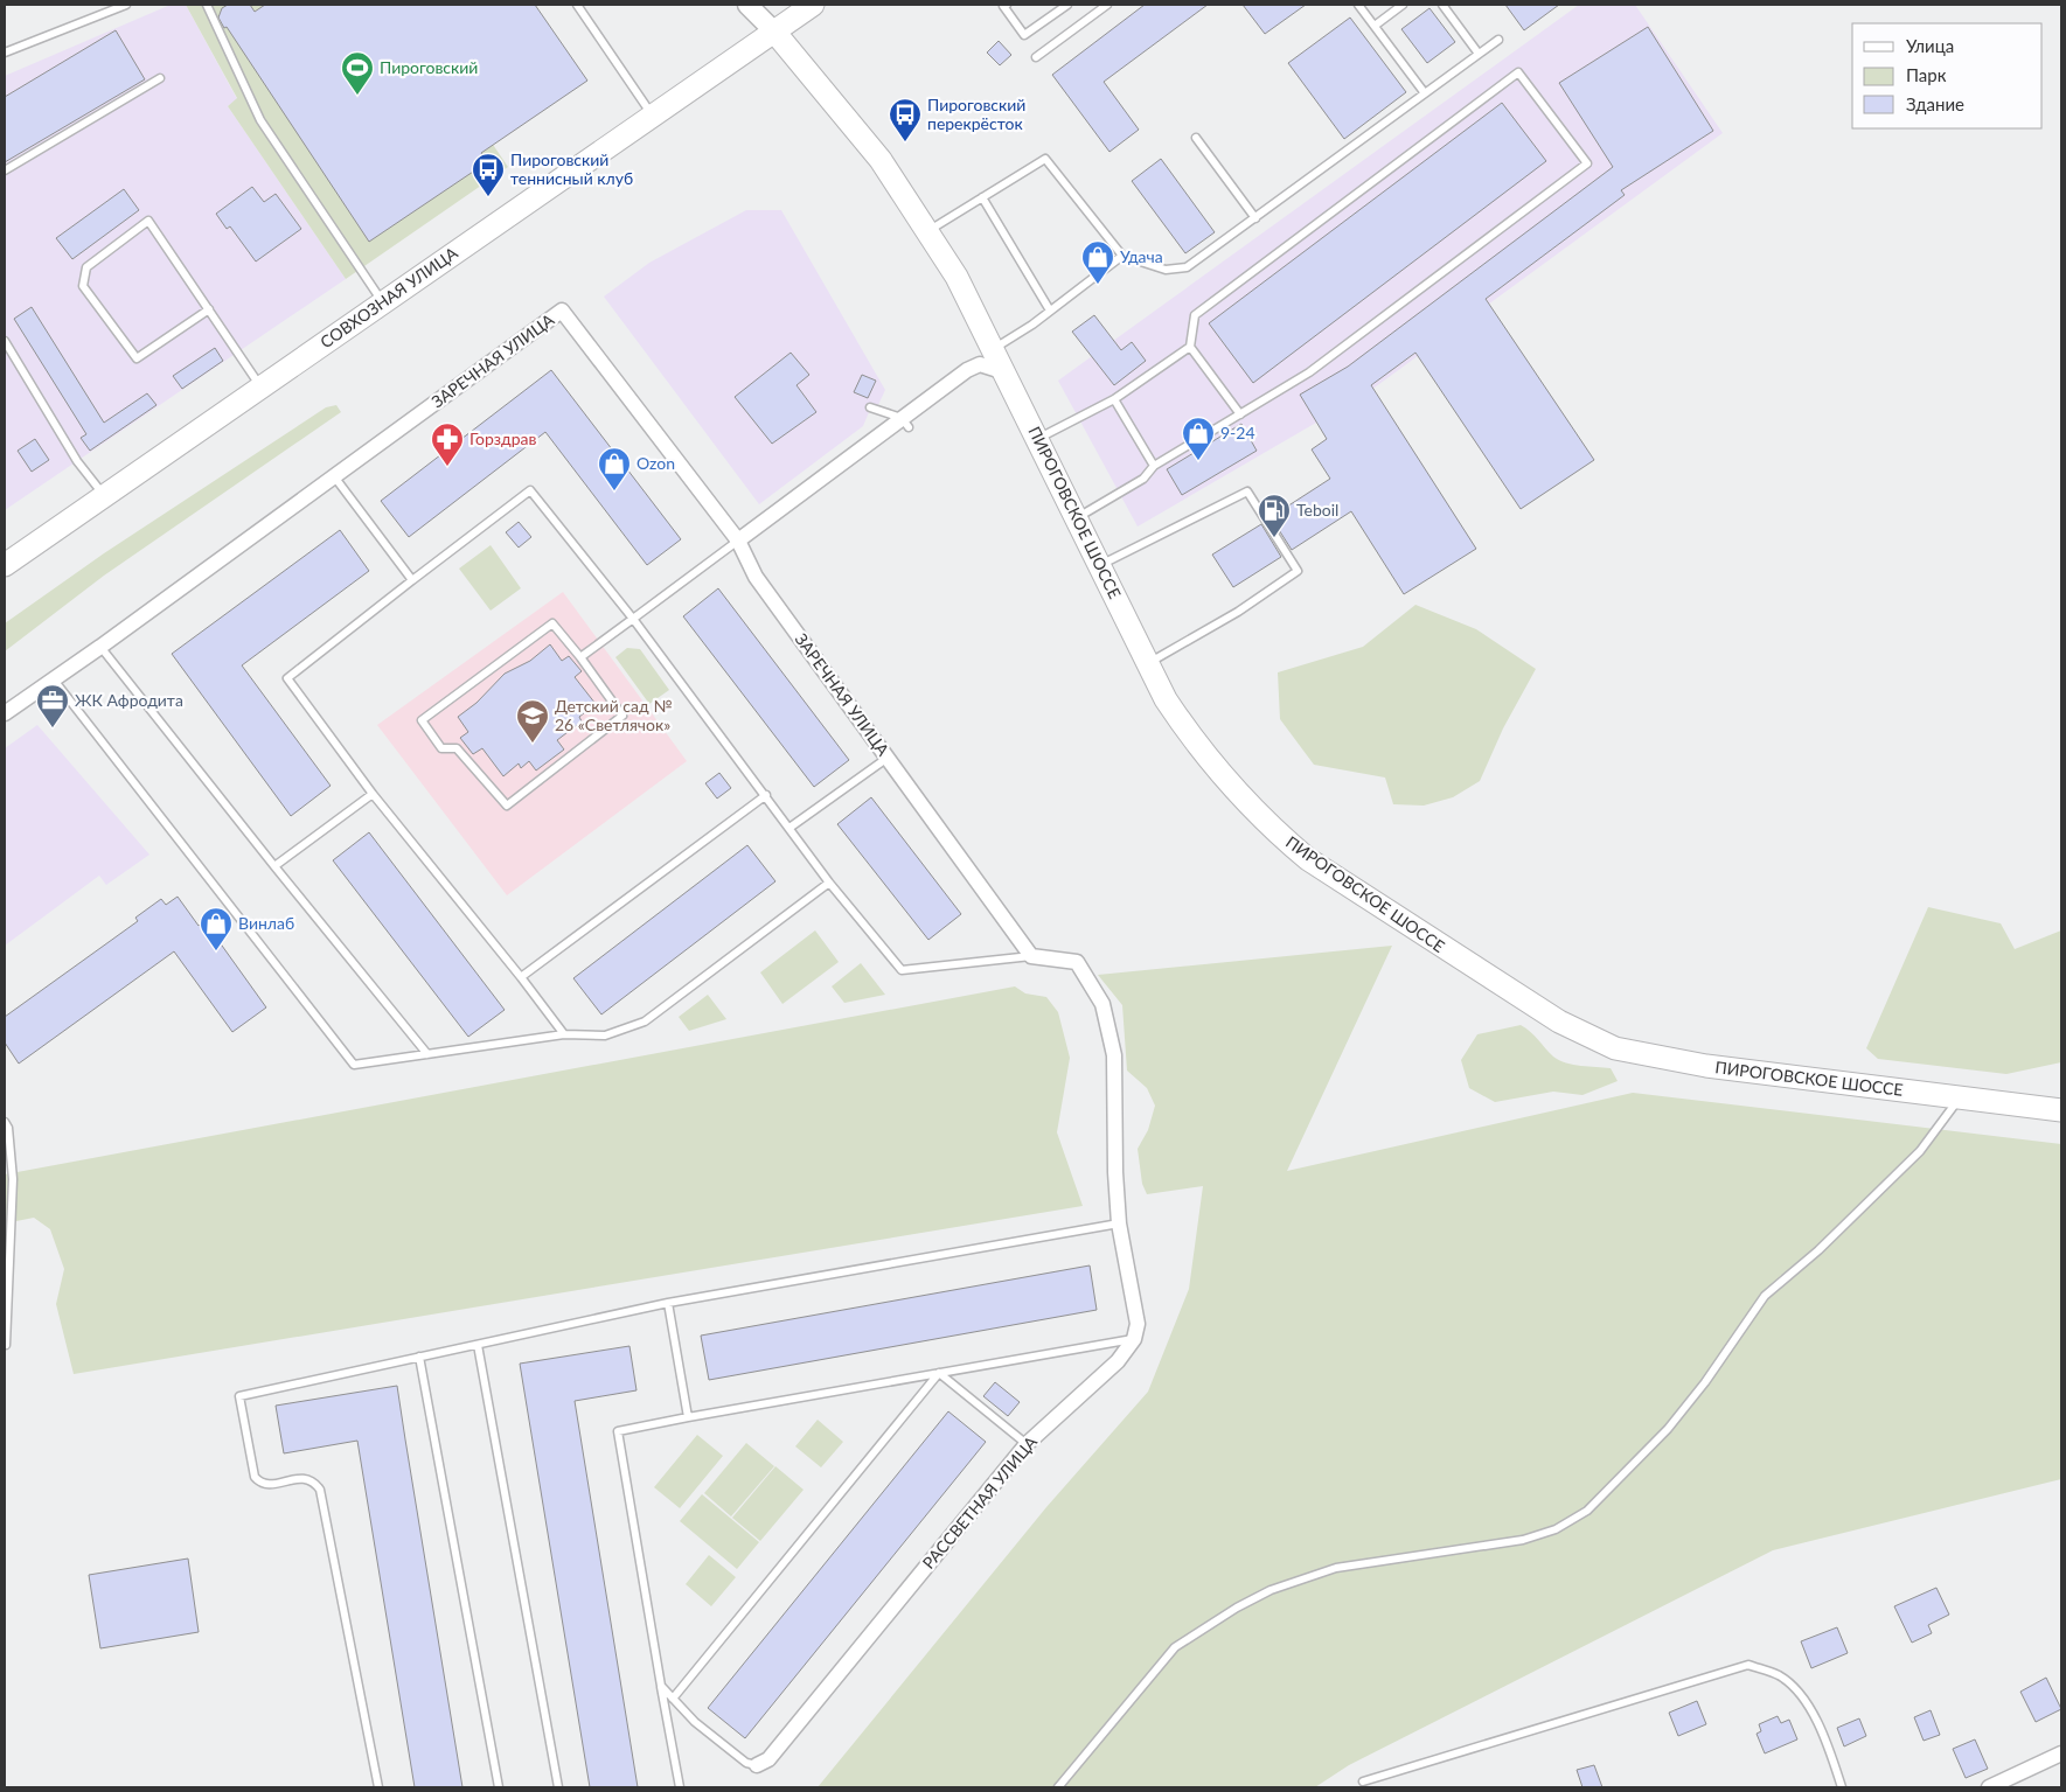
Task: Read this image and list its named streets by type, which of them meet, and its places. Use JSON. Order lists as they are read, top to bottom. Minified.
{"streets":{"main road":["СОВХОЗНАЯ УЛИЦА","ПИРОГОВСКОЕ ШОССЕ"],"street":["ЗАРЕЧНАЯ УЛИЦА","РАССВЕТНАЯ УЛИЦА"]},"crossings":[["СОВХОЗНАЯ УЛИЦА","ПИРОГОВСКОЕ ШОССЕ"]],"places":{"sports":["Пироговский"],"bus stop":["Пироговский перекрёсток","Пироговский теннисный клуб"],"shop":["Удача","9-24","Ozon","Винлаб"],"pharmacy":["Горздрав"],"fuel station":["Teboil"],"office":["ЖК Афродита"],"school or university":["Детский сад № 26 «Светлячок»"]},"legend":["Улица","Парк","Здание"]}
